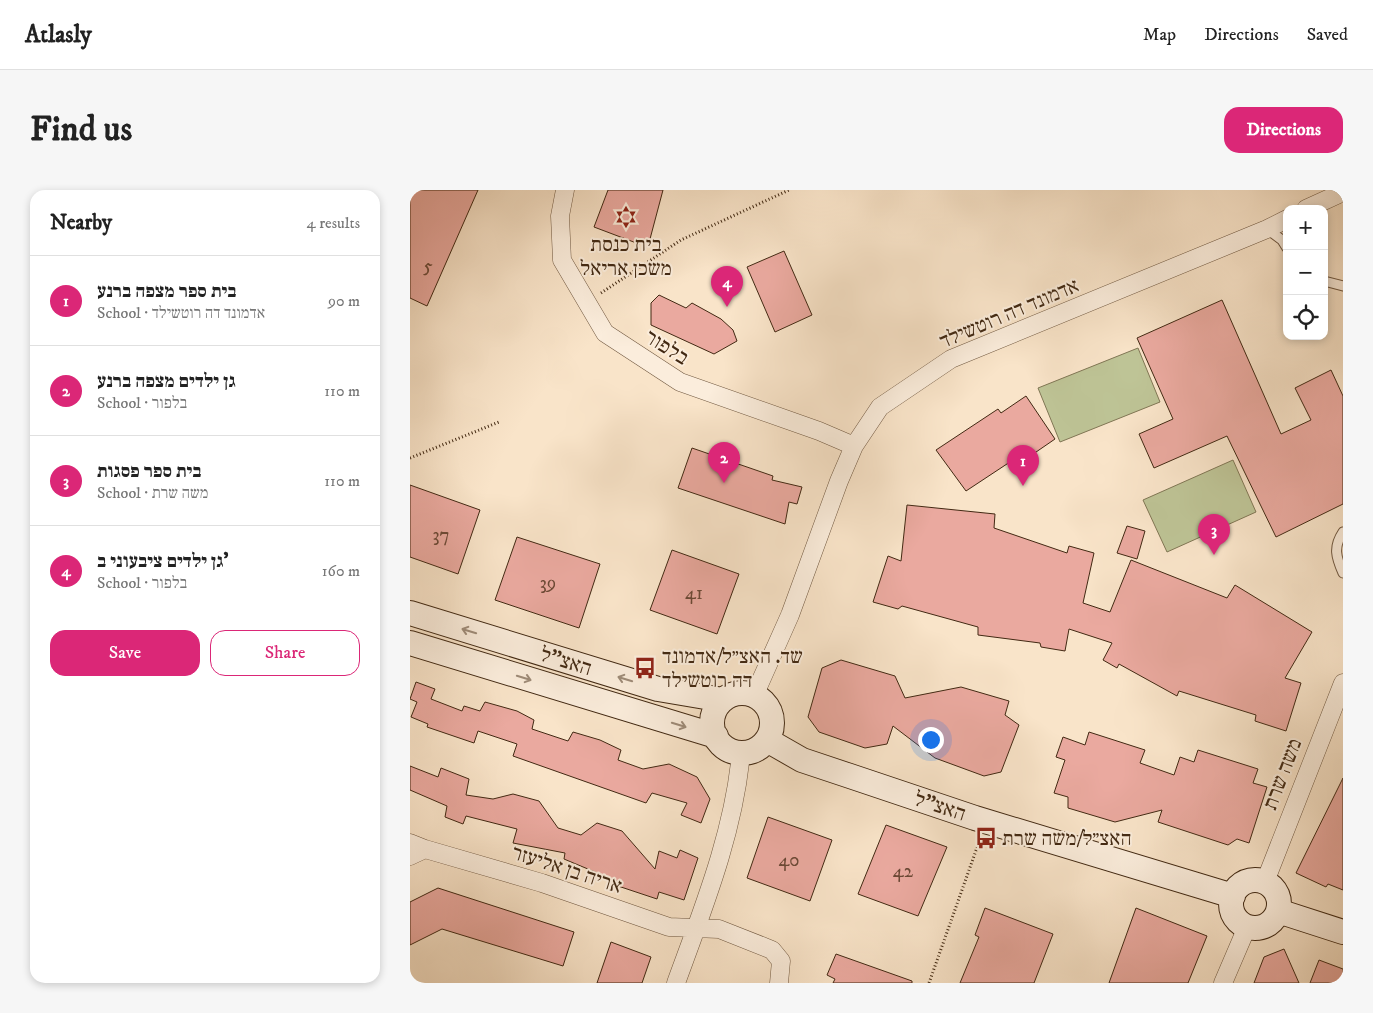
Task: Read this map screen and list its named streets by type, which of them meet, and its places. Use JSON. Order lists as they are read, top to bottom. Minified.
{"streets":{"street":["אדמונד דה רוטשילד","בלפור","האצ\"ל","משה שרת","אריה בן אליעזר"]},"crossings":[["אדמונד דה רוטשילד","בלפור"],["אדמונד דה רוטשילד","האצ\"ל"],["האצ\"ל","משה שרת"]],"places":{"synagogue":["בית כנסת משכן אריאל"],"bus stop":["שד. האצ״ל/אדמונד דה רוטשילד","האצ״ל/משה שרת"]},"house_numbers":["5","37","39","41","40","42"],"page":{"header":"Atlasly","nav":["Map","Directions","Saved"],"buttons":["Directions",["Save","Share"]],"title":"Find us","heading":["Nearby","4 results"],"map_buttons":["+","−"],"list":[{"mark":"1","name":"בית ספר מצפה ברנע","note":"School · אדמונד דה רוטשילד","value":"90 m"},{"mark":"2","name":"גן ילדים מצפה ברנע","note":"School · בלפור","value":"110 m"},{"mark":"3","name":"בית ספר פסגות","note":"School · משה שרת","value":"110 m"},{"mark":"4","name":"גן ילדים ציבעוני ב'","note":"School · בלפור","value":"160 m"}],"pins":["4","2","1","3"]}}
